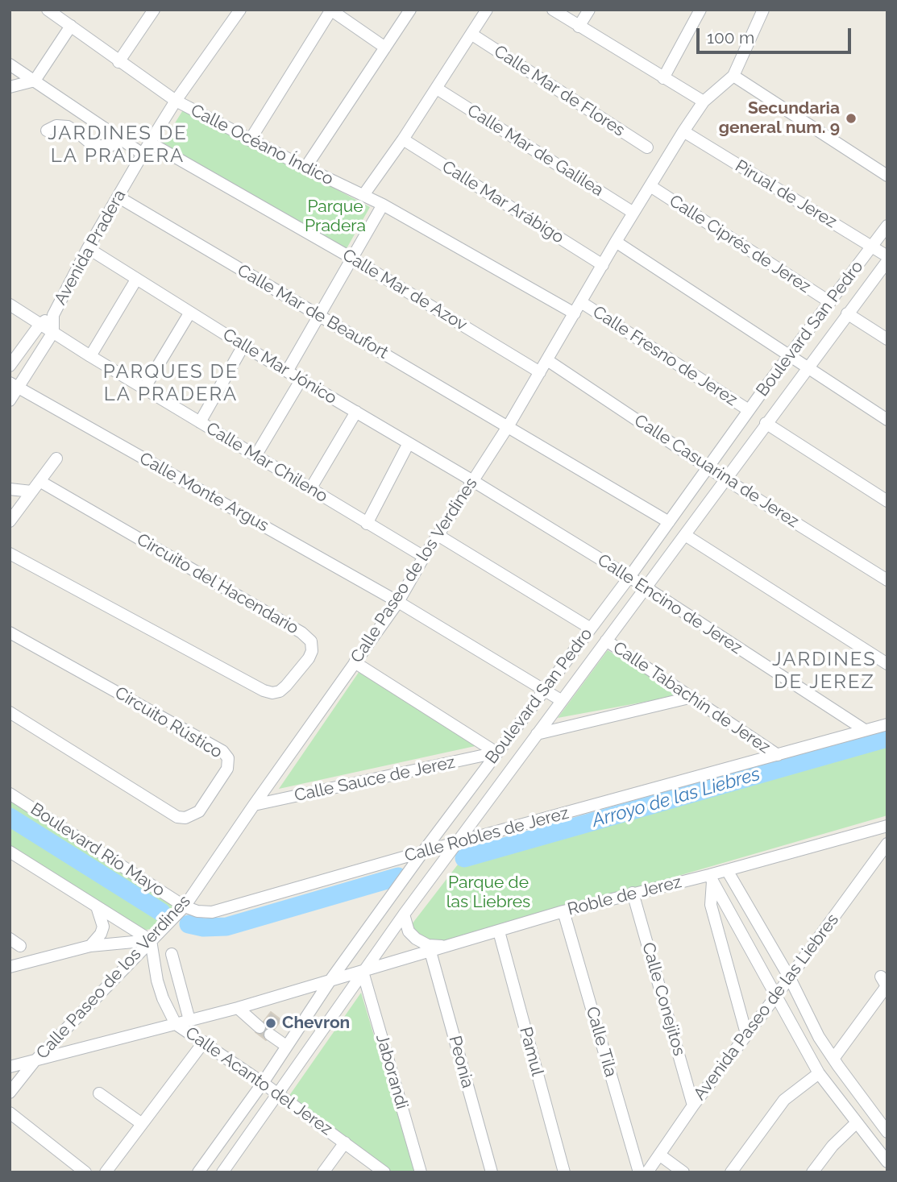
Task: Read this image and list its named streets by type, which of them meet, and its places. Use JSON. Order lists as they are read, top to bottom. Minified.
{"streets":{"street":["Calle Mar de Flores","Calle Océano Índico","Calle Mar de Galilea","Pirual de Jerez","Calle Mar Arábigo","Calle Ciprés de Jerez","Avenida Pradera","Calle Mar de Azov","Calle Mar de Beaufort","Boulevard San Pedro","Calle Fresno de Jerez","Calle Mar Jónico","Calle Mar Chileno","Calle Casuarina de Jerez","Calle Monte Argus","Calle Paseo de los Verdines","Circuito del Hacendario","Calle Encino de Jerez","Calle Tabachín de Jerez","Circuito Rústico","Calle Sauce de Jerez","Calle Robles de Jerez","Boulevard Río Mayo","Roble de Jerez","Calle Conejitos","Avenida Paseo de las Liebres","Calle Tila","Pamul","Peonia","Jaborandi","Calle Acanto del Jerez"]},"crossings":[["Calle Océano Índico","Avenida Pradera"],["Calle Océano Índico","Calle Paseo de los Verdines"],["Calle Mar de Galilea","Calle Paseo de los Verdines"],["Pirual de Jerez","Boulevard San Pedro"],["Pirual de Jerez","Calle Paseo de los Verdines"],["Calle Mar Arábigo","Calle Paseo de los Verdines"],["Calle Ciprés de Jerez","Boulevard San Pedro"],["Calle Ciprés de Jerez","Calle Paseo de los Verdines"],["Avenida Pradera","Calle Mar de Azov"],["Avenida Pradera","Calle Mar de Beaufort"],["Avenida Pradera","Calle Mar Jónico"],["Avenida Pradera","Calle Mar Chileno"],["Avenida Pradera","Calle Monte Argus"],["Calle Mar de Azov","Calle Paseo de los Verdines"],["Calle Mar de Beaufort","Boulevard San Pedro"],["Calle Mar de Beaufort","Calle Paseo de los Verdines"],["Boulevard San Pedro","Calle Fresno de Jerez"],["Boulevard San Pedro","Calle Casuarina de Jerez"],["Boulevard San Pedro","Calle Monte Argus"],["Boulevard San Pedro","Calle Encino de Jerez"],["Boulevard San Pedro","Calle Tabachín de Jerez"],["Boulevard San Pedro","Calle Sauce de Jerez"],["Boulevard San Pedro","Calle Robles de Jerez"],["Boulevard San Pedro","Roble de Jerez"],["Boulevard San Pedro","Calle Acanto del Jerez"],["Calle Fresno de Jerez","Calle Paseo de los Verdines"],["Calle Mar Jónico","Calle Paseo de los Verdines"],["Calle Mar Jónico","Calle Encino de Jerez"],["Calle Mar Chileno","Calle Paseo de los Verdines"],["Calle Casuarina de Jerez","Calle Paseo de los Verdines"],["Calle Monte Argus","Calle Paseo de los Verdines"],["Calle Paseo de los Verdines","Calle Encino de Jerez"],["Calle Paseo de los Verdines","Calle Sauce de Jerez"],["Calle Paseo de los Verdines","Calle Robles de Jerez"],["Calle Paseo de los Verdines","Boulevard Río Mayo"],["Calle Paseo de los Verdines","Roble de Jerez"],["Calle Paseo de los Verdines","Calle Acanto del Jerez"],["Calle Encino de Jerez","Calle Robles de Jerez"],["Calle Tabachín de Jerez","Calle Robles de Jerez"],["Calle Robles de Jerez","Boulevard Río Mayo"],["Roble de Jerez","Calle Conejitos"],["Roble de Jerez","Calle Tila"],["Roble de Jerez","Pamul"],["Roble de Jerez","Peonia"],["Roble de Jerez","Jaborandi"],["Roble de Jerez","Calle Acanto del Jerez"],["Calle Conejitos","Avenida Paseo de las Liebres"]],"districts":["JARDINES DE LA PRADERA","PARQUES DE LA PRADERA","JARDINES DE JEREZ"],"water":["Arroyo de las Liebres"],"parks":["Parque Pradera","Parque de las Liebres"],"places":["Secundaria general num. 9","Chevron"],"scale_bar":"100 m"}
